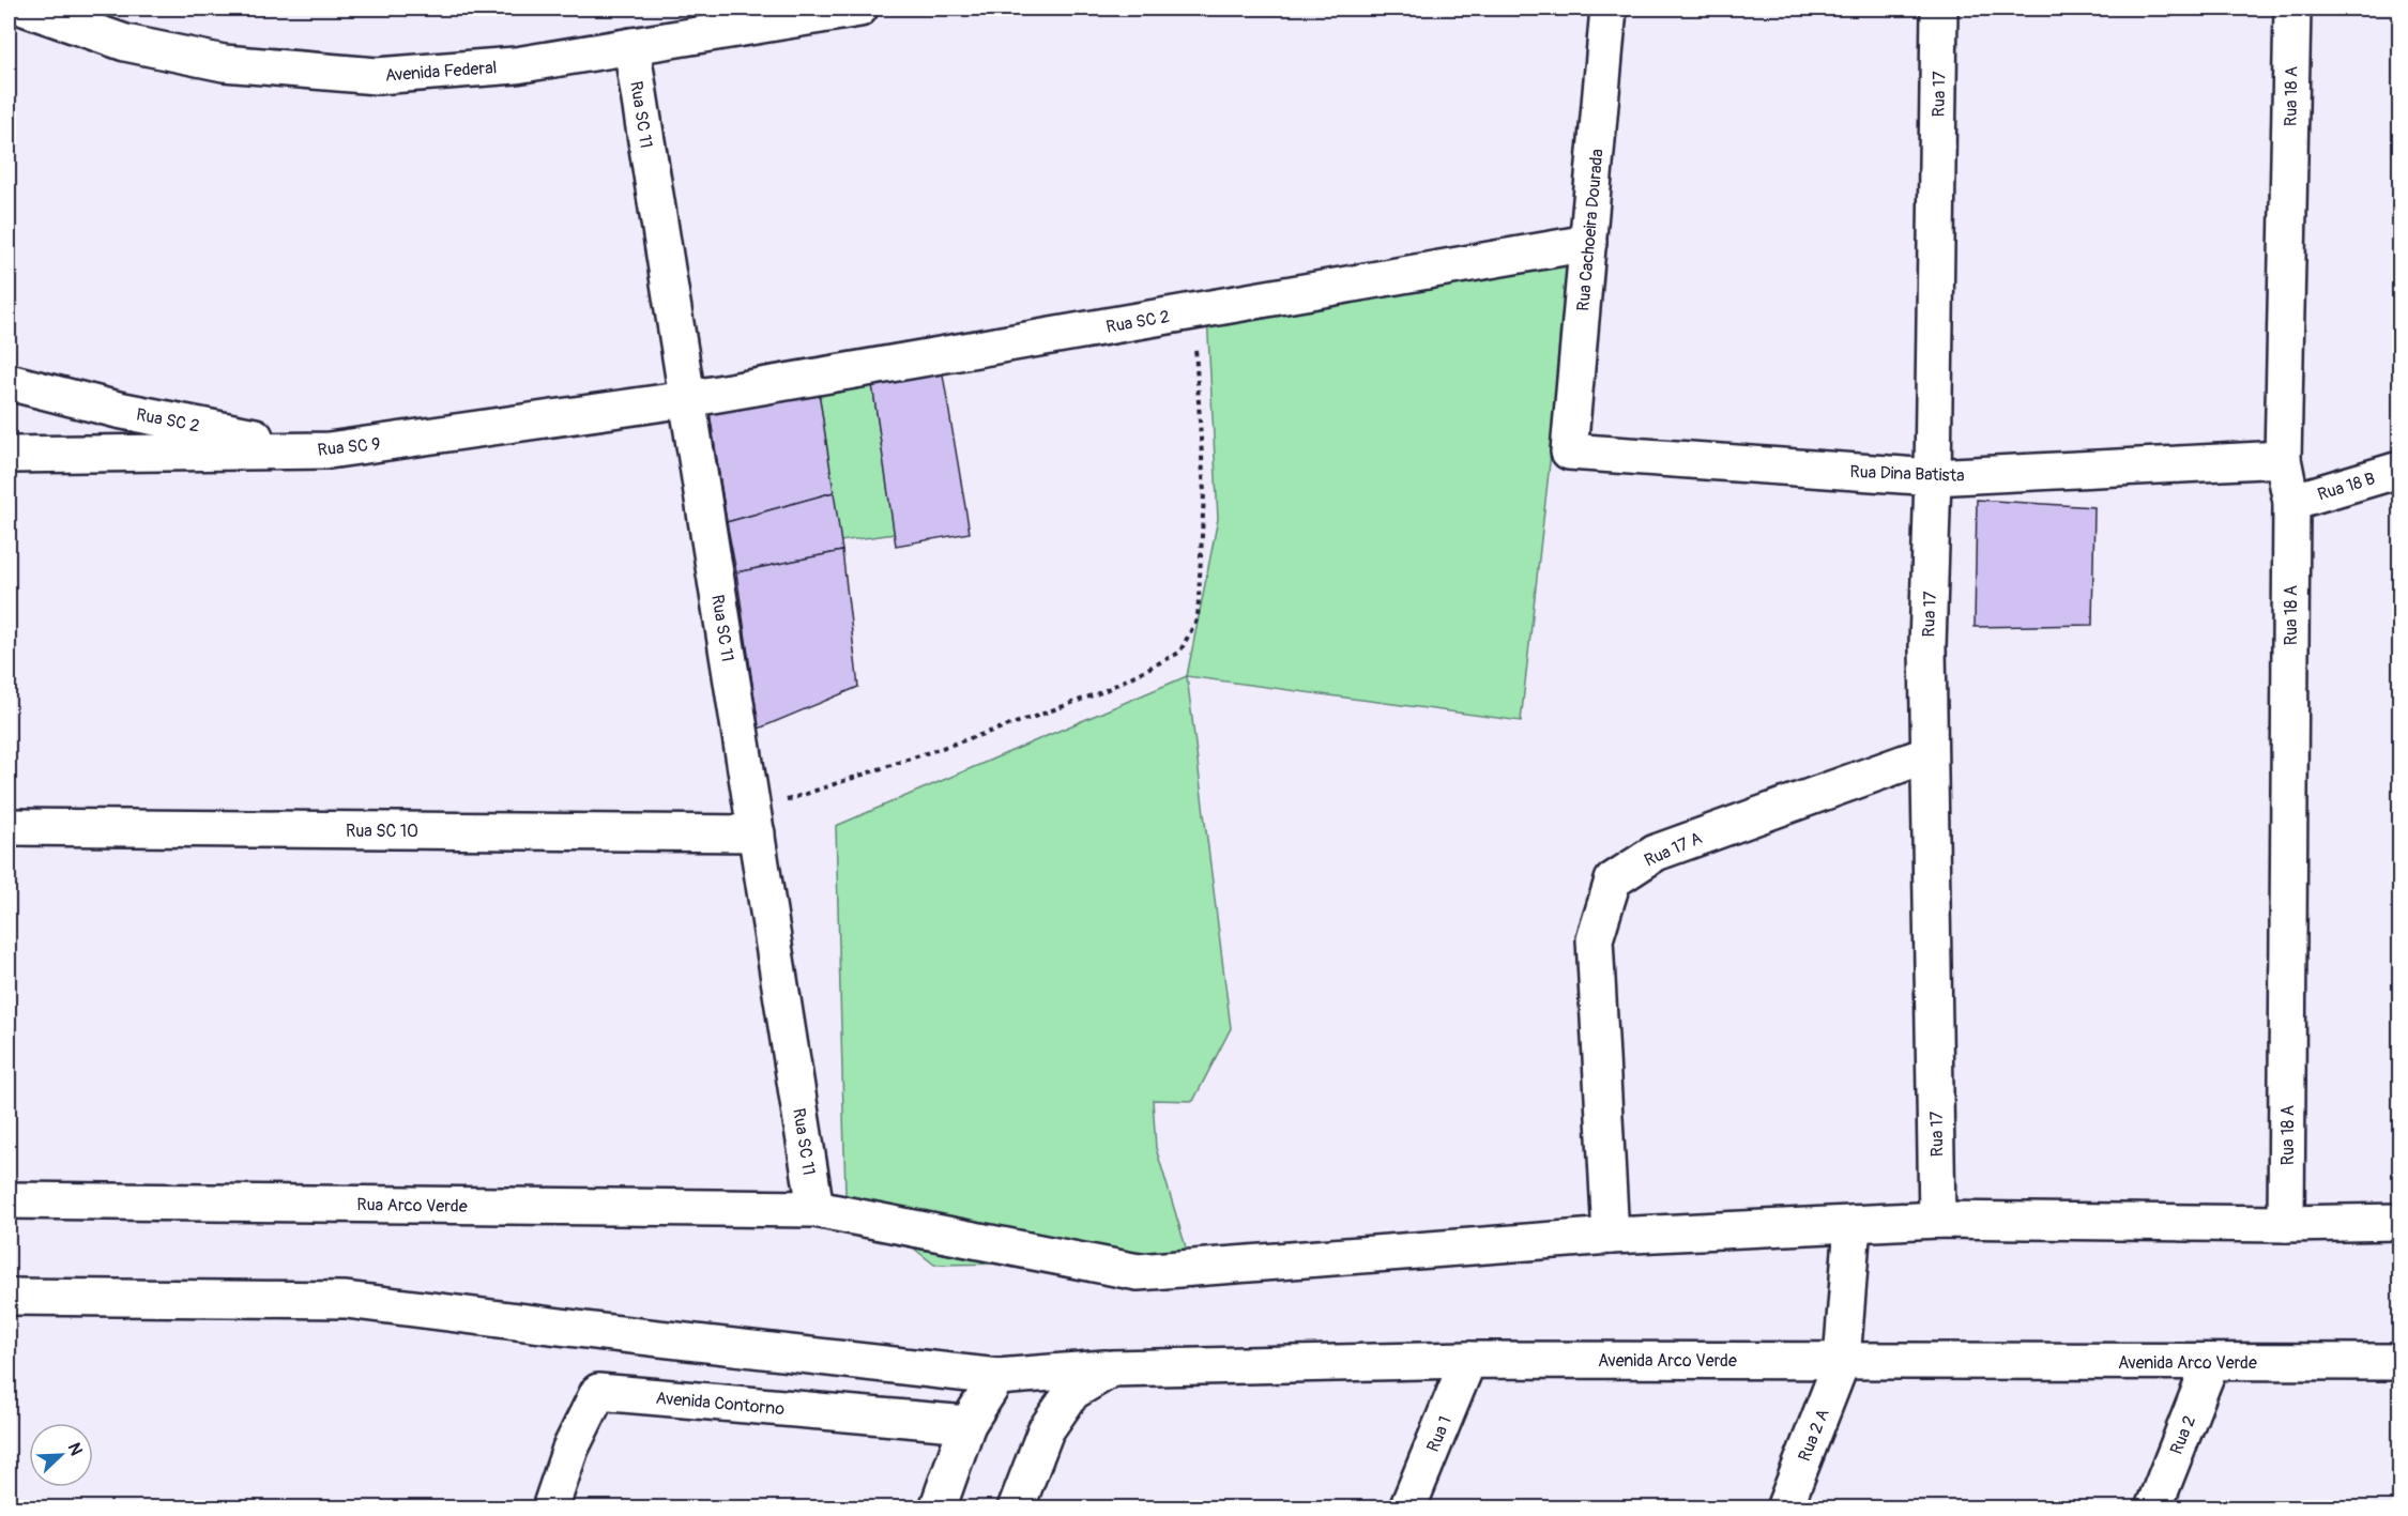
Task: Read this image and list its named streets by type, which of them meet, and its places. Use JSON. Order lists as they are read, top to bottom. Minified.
{"streets":{"street":["Avenida Federal","Rua 17","Rua 18 A","Rua SC 11","Rua Cachoeira Dourada","Rua SC 2","Rua SC 9","Rua Dina Batista","Rua 18 B","Rua SC 10","Rua 17 A","Rua Arco Verde","Avenida Arco Verde","Avenida Contorno","Rua 1","Rua 2 A","Rua 2"]},"crossings":[["Avenida Federal","Rua SC 11"],["Rua 17","Rua Dina Batista"],["Rua 17","Rua 17 A"],["Rua 18 A","Rua Dina Batista"],["Rua 18 A","Rua 18 B"],["Rua SC 11","Rua SC 2"],["Rua SC 11","Rua SC 9"],["Rua SC 11","Rua SC 10"],["Rua SC 11","Rua Arco Verde"],["Rua Cachoeira Dourada","Rua SC 2"],["Rua Cachoeira Dourada","Rua Dina Batista"],["Rua SC 2","Rua SC 9"],["Rua 17 A","Rua Arco Verde"],["Avenida Arco Verde","Rua 1"],["Avenida Arco Verde","Rua 2 A"],["Avenida Arco Verde","Rua 2"]],"north":"top right"}
